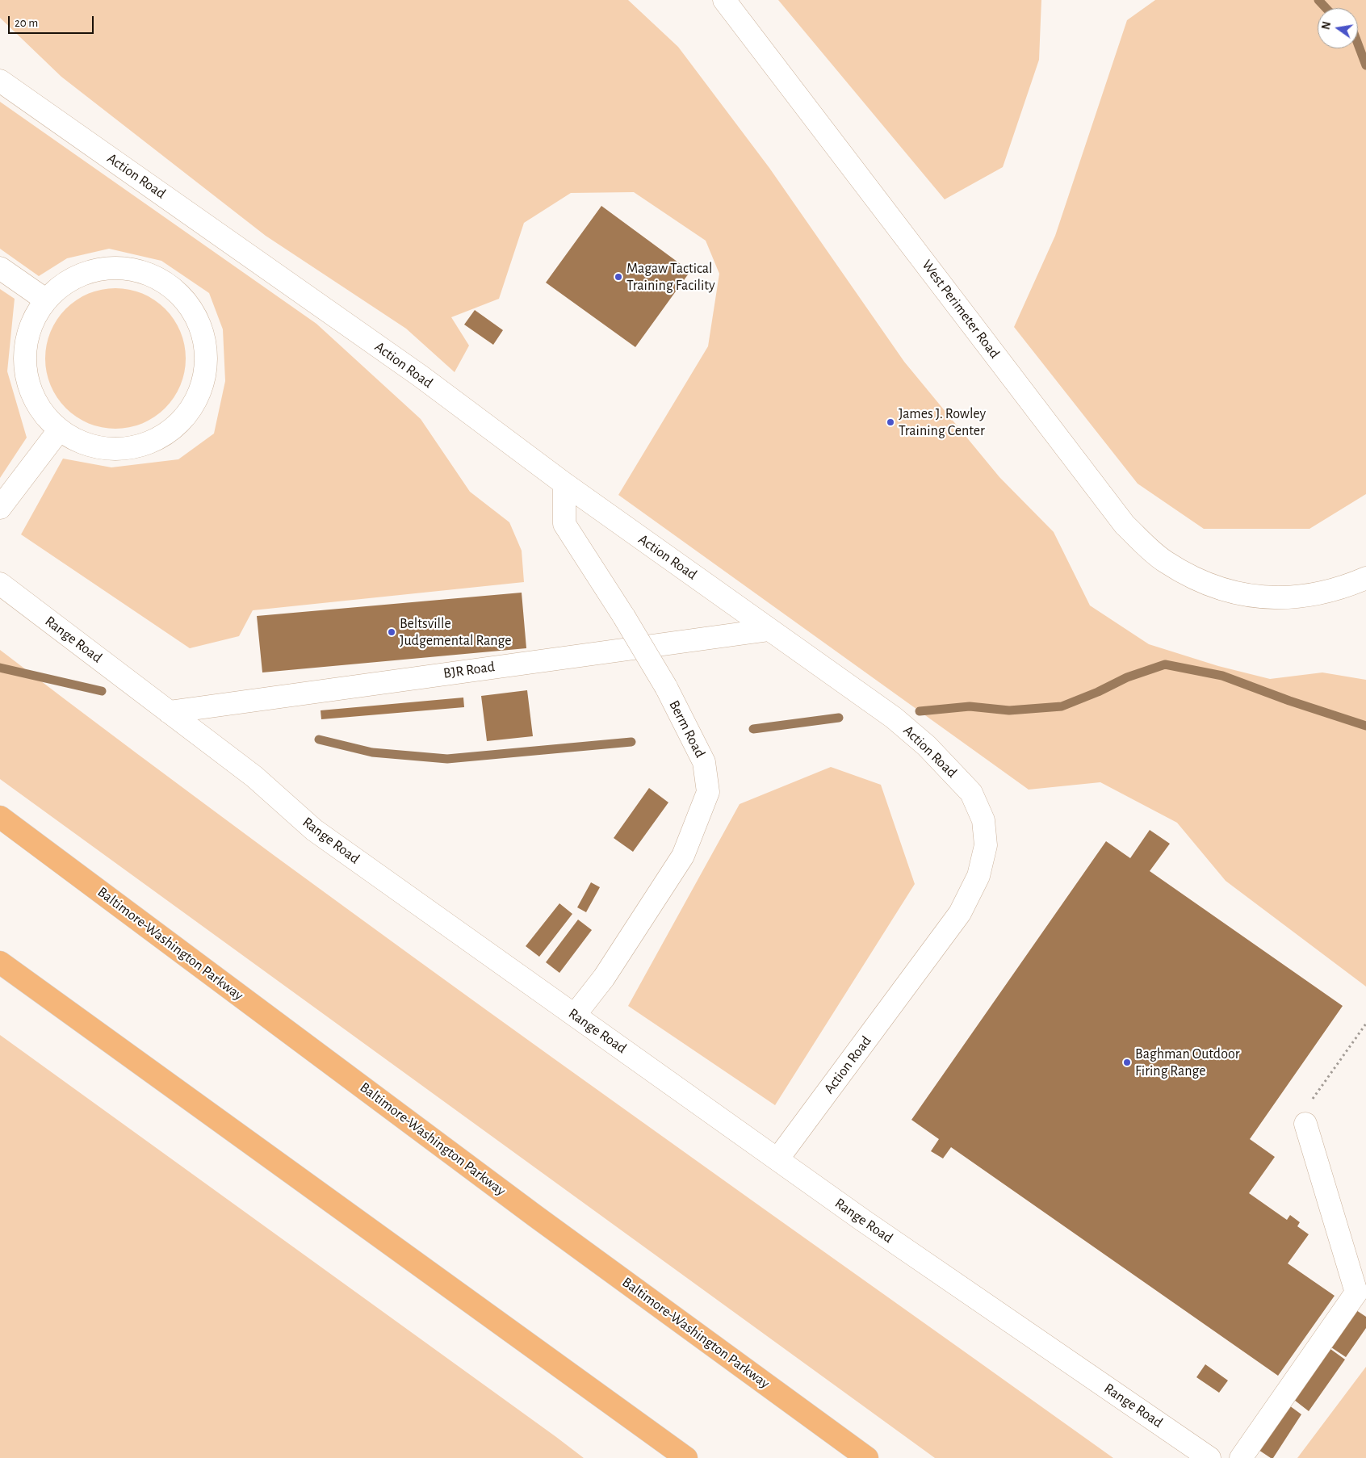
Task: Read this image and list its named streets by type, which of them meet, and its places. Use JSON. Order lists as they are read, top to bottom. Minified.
{"streets":{"highway":["Baltimore-Washington Parkway"],"lane":["Action Road","West Perimeter Road","Range Road","BJR Road","Berm Road"]},"crossings":[["Action Road","Range Road"],["Action Road","BJR Road"],["Action Road","Berm Road"],["Range Road","BJR Road"],["Range Road","Berm Road"]],"places":["Magaw Tactical Training Facility","James J. Rowley Training Center","Beltsville Judgemental Range","Baghman Outdoor Firing Range"],"scale_bar":"20 m","north":"left"}
